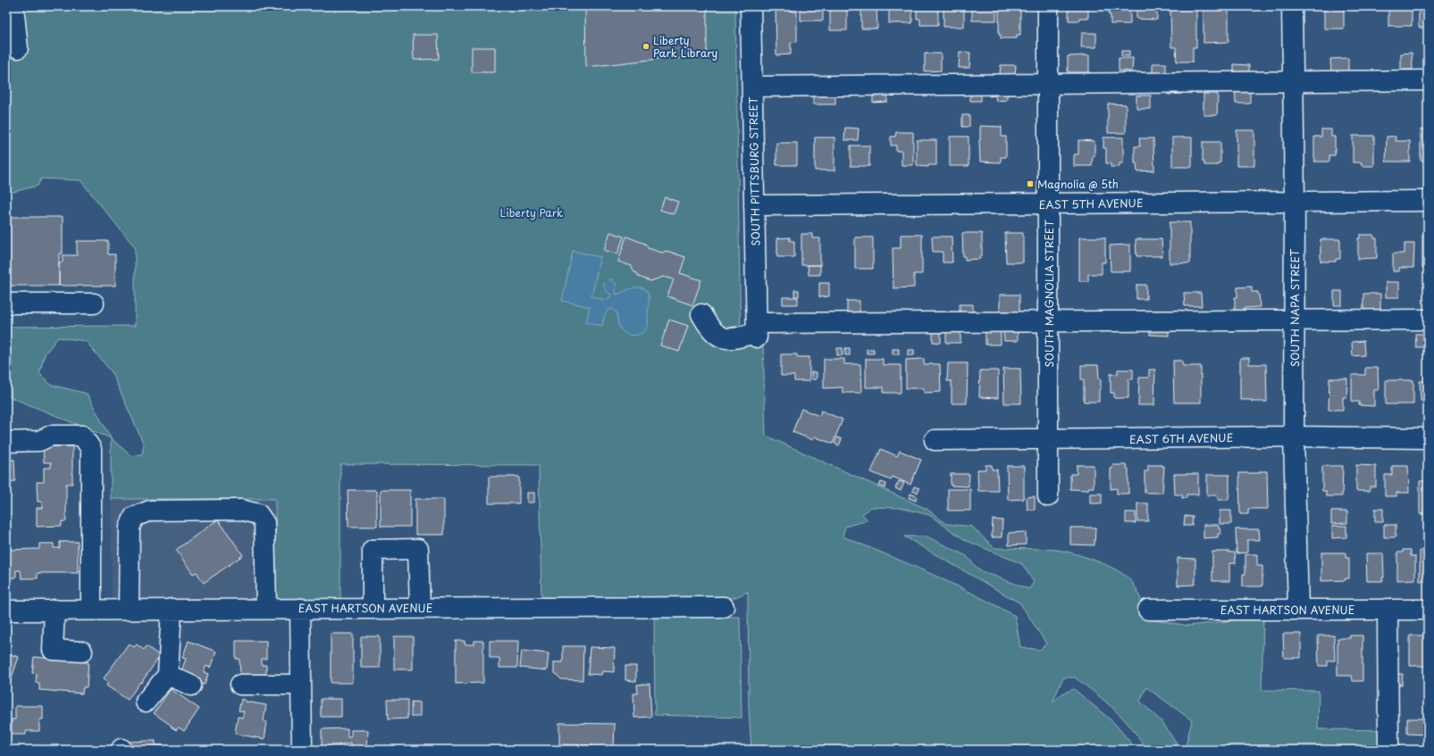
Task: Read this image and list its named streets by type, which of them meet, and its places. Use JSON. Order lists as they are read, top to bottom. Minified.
{"streets":{"street":["SOUTH PITTSBURG STREET","EAST 5TH AVENUE","SOUTH MAGNOLIA STREET","SOUTH NAPA STREET","EAST 6TH AVENUE","EAST HARTSON AVENUE"]},"crossings":[["SOUTH PITTSBURG STREET","EAST 5TH AVENUE"],["EAST 5TH AVENUE","SOUTH MAGNOLIA STREET"],["EAST 5TH AVENUE","SOUTH NAPA STREET"],["SOUTH MAGNOLIA STREET","EAST 6TH AVENUE"],["SOUTH NAPA STREET","EAST 6TH AVENUE"],["SOUTH NAPA STREET","EAST HARTSON AVENUE"]],"parks":["Liberty Park"],"places":{"other":["Liberty Park Library"],"transit":["Magnolia @ 5th"]}}
